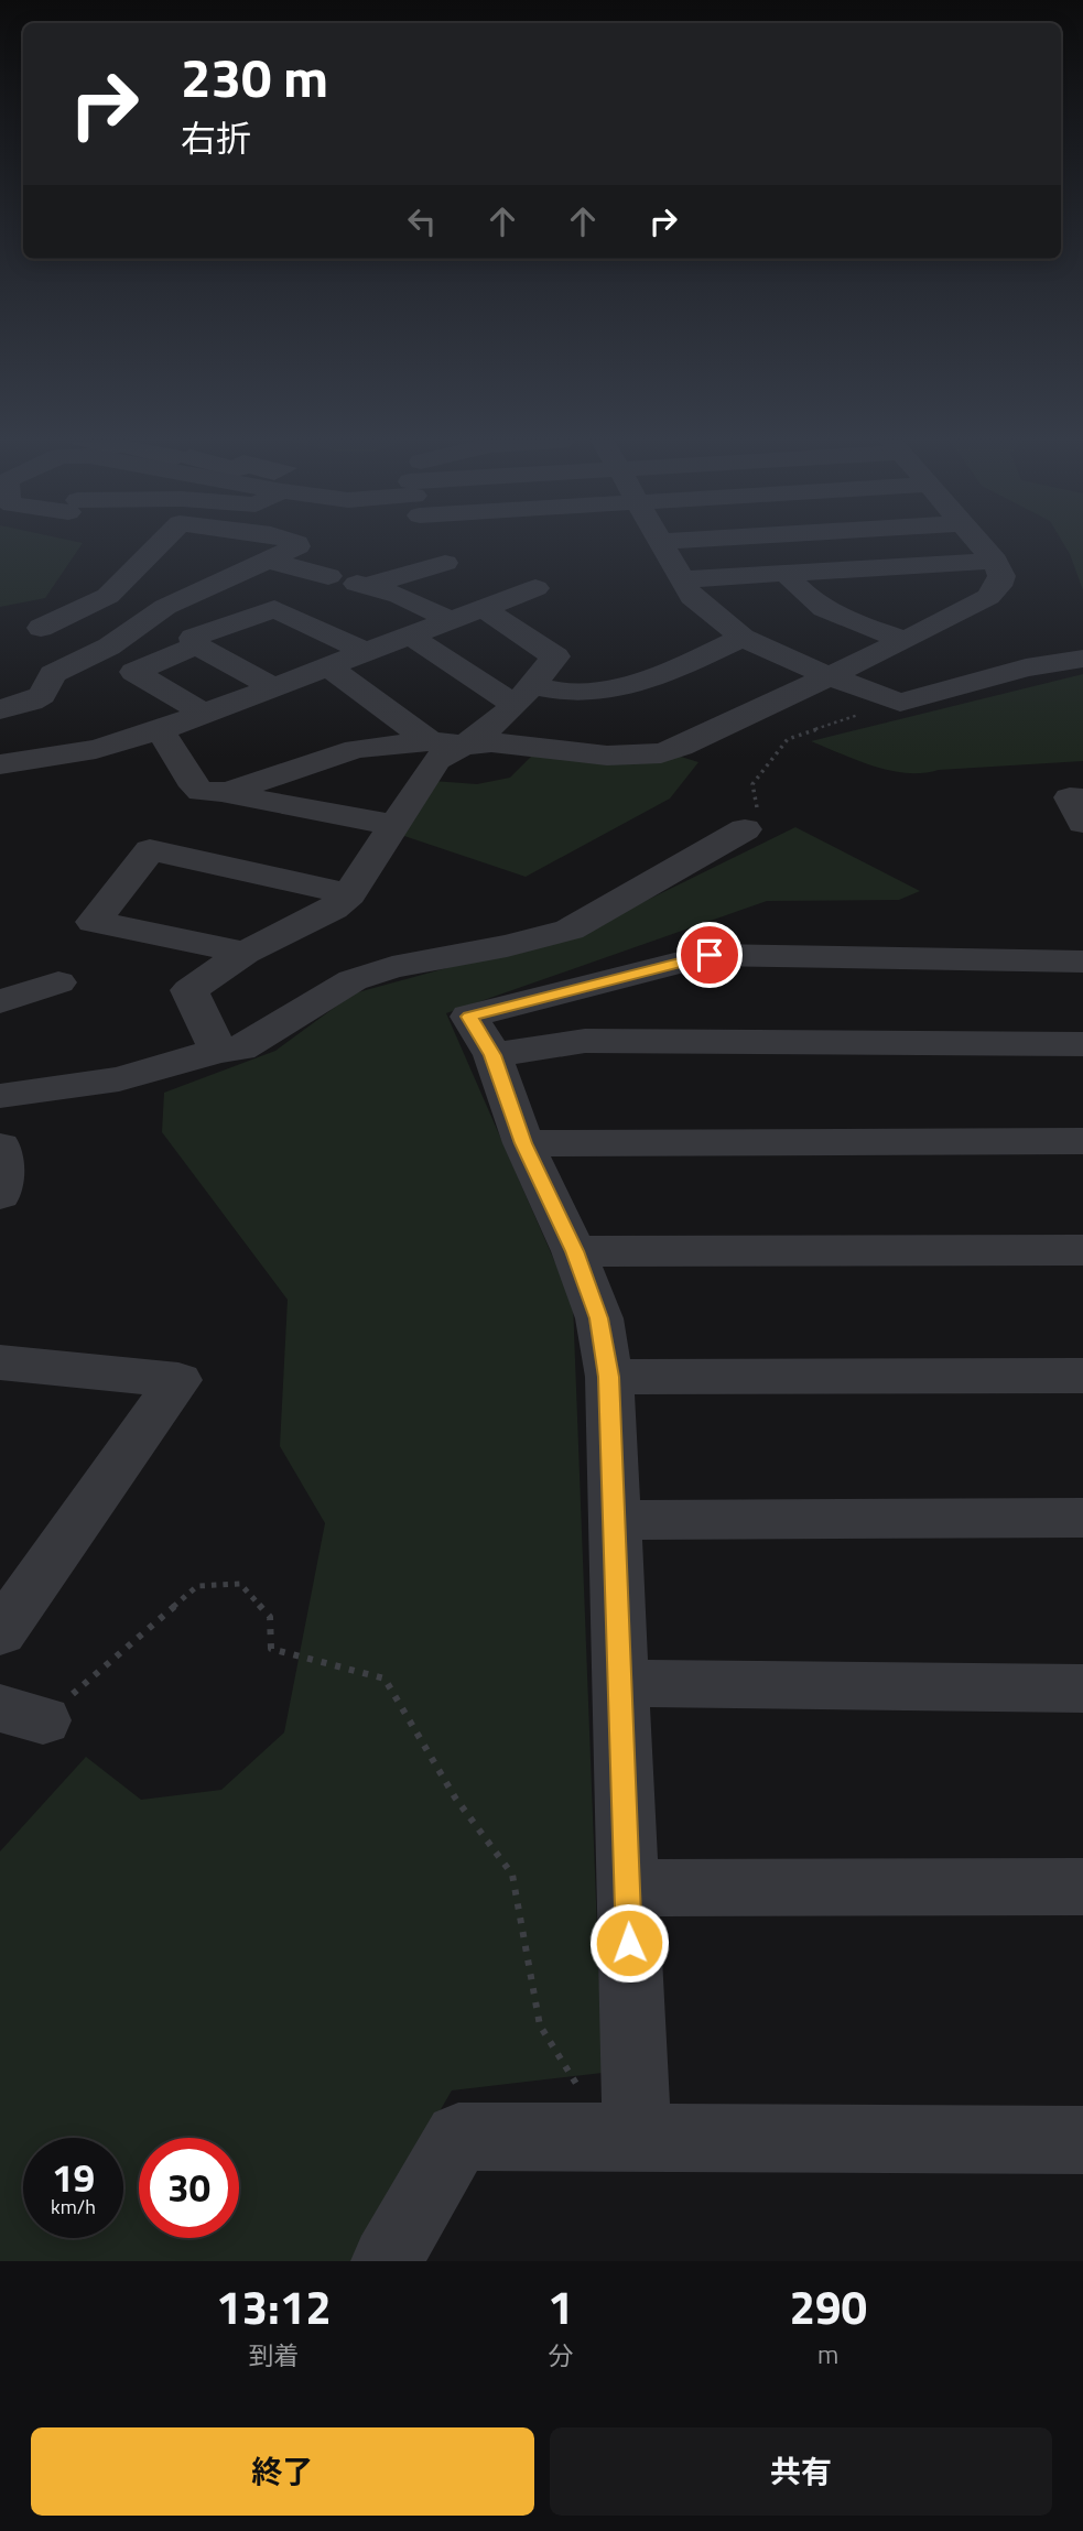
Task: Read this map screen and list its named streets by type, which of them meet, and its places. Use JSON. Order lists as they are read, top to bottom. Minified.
{"page":{"turn":["230 m","右折"],"speed":"19 km/h","limit":"30","eta":["13:12","到着","1","分","290","m"],"buttons":["終了","共有"]}}
